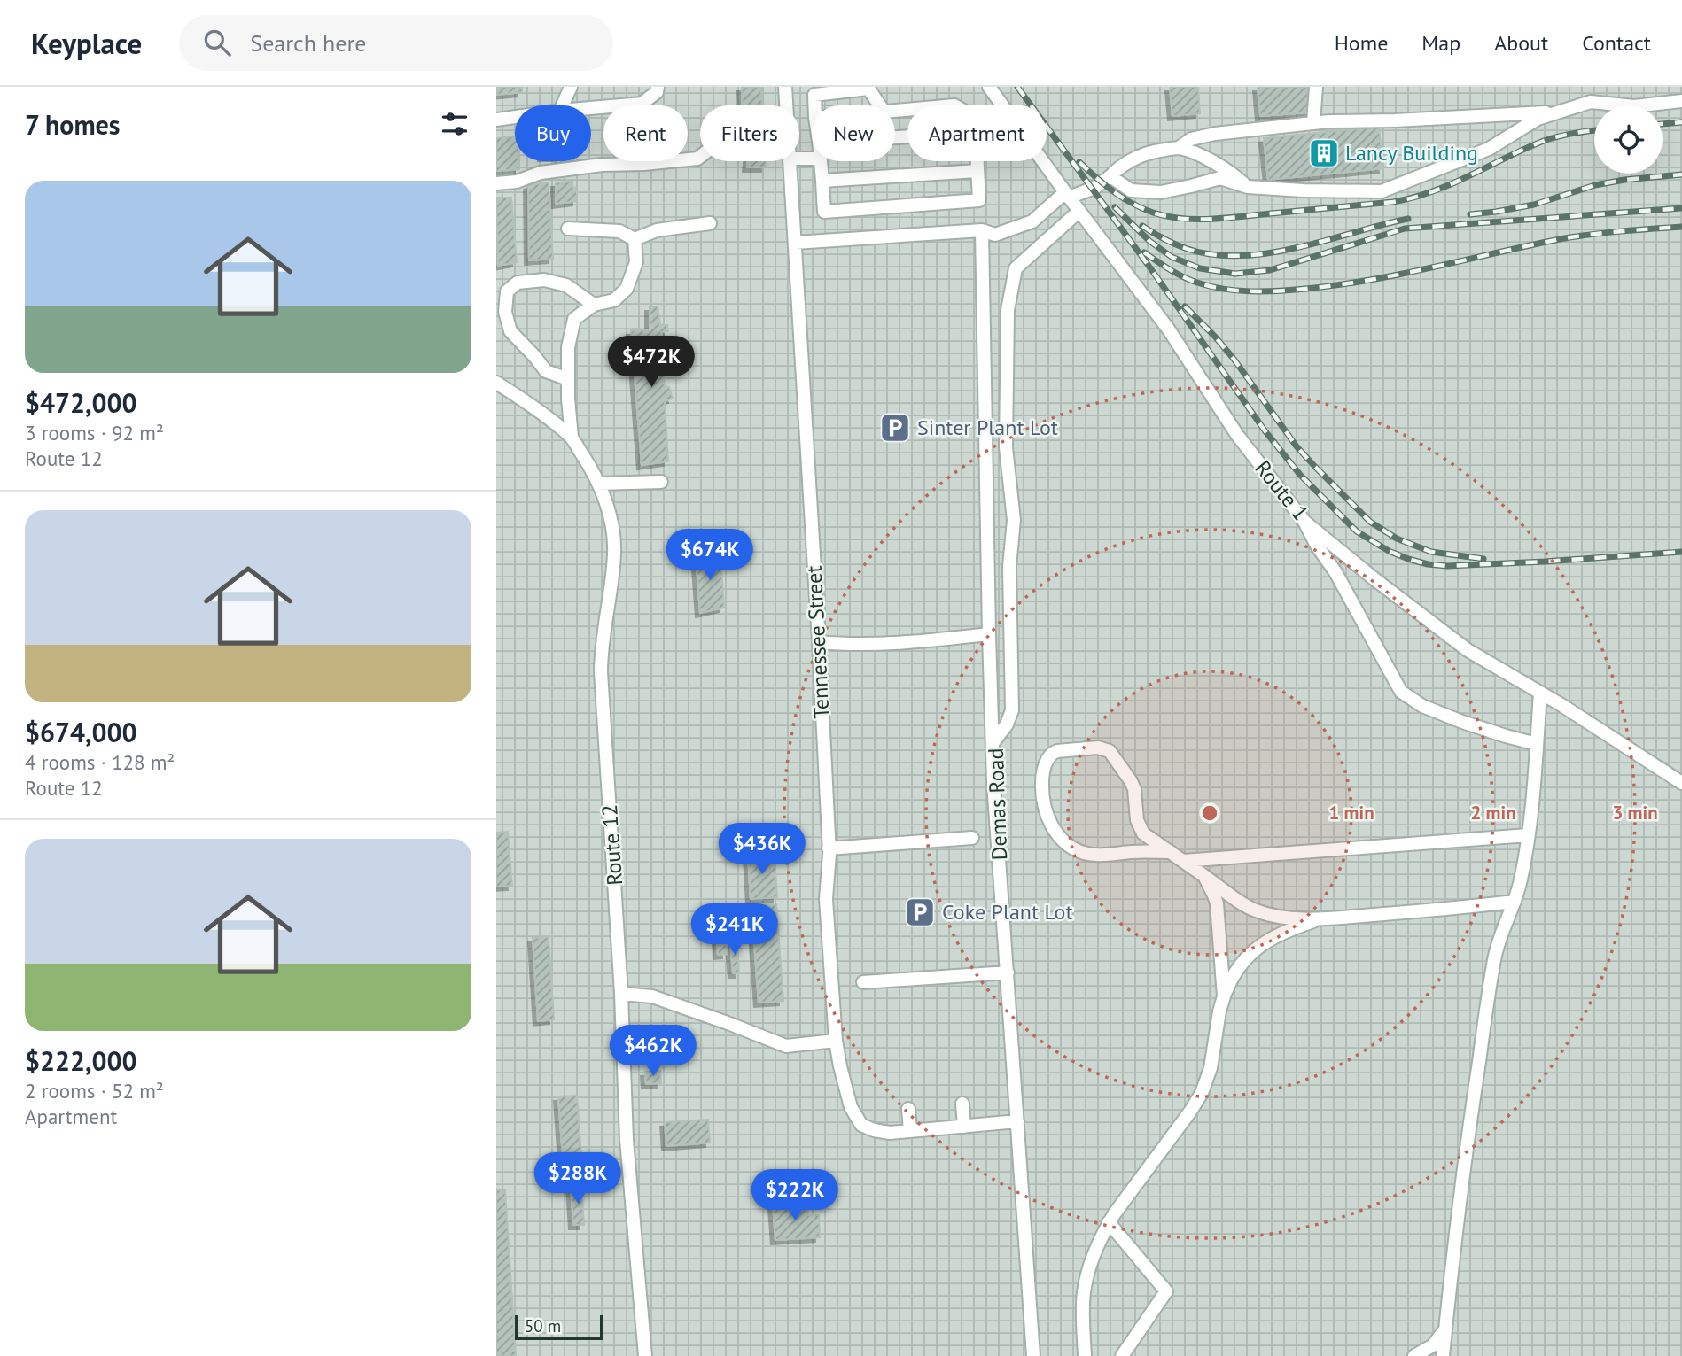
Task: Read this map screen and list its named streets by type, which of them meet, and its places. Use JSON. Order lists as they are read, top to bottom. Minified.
{"streets":{"street":["Route 1","Tennessee Street","Demas Road","Route 12"]},"crossings":[["Route 1","Demas Road"]],"places":{"building":["Lancy Building"],"parking":["Sinter Plant Lot","Coke Plant Lot"]},"scale_bar":"50 m","page":{"header":"Keyplace","search":"Search here","nav":["Home","Map","About","Contact"],"heading":"7 homes","chip":["Buy","Rent","Filters","New","Apartment"],"list":[{"name":"$472,000","note":"3 rooms · 92 m² · Route 12"},{"name":"$674,000","note":"4 rooms · 128 m² · Route 12"},{"name":"$222,000","note":"2 rooms · 52 m² · Apartment"}],"price":["$472K","$674K","$436K","$241K","$462K","$288K","$222K"],"scale":"50 m"},"rings":["1 min","2 min","3 min"]}
